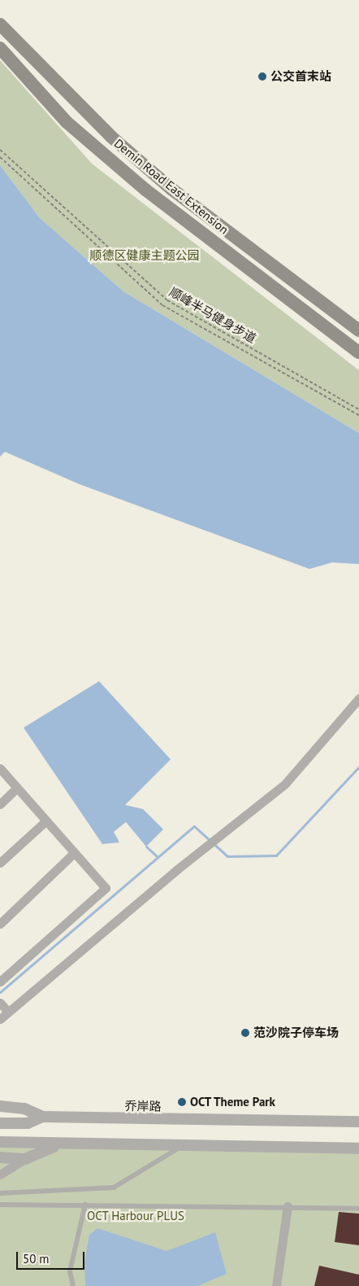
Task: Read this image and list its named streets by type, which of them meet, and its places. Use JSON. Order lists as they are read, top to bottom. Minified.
{"streets":{"main road":["Demin Road East Extension"],"street":["乔岸路"],"path":["顺峰半马健身步道"]},"parks":["顺德区健康主题公园","OCT Harbour PLUS"],"places":["公交首末站","范沙院子停车场","OCT Theme Park"],"scale_bar":"50 m"}
